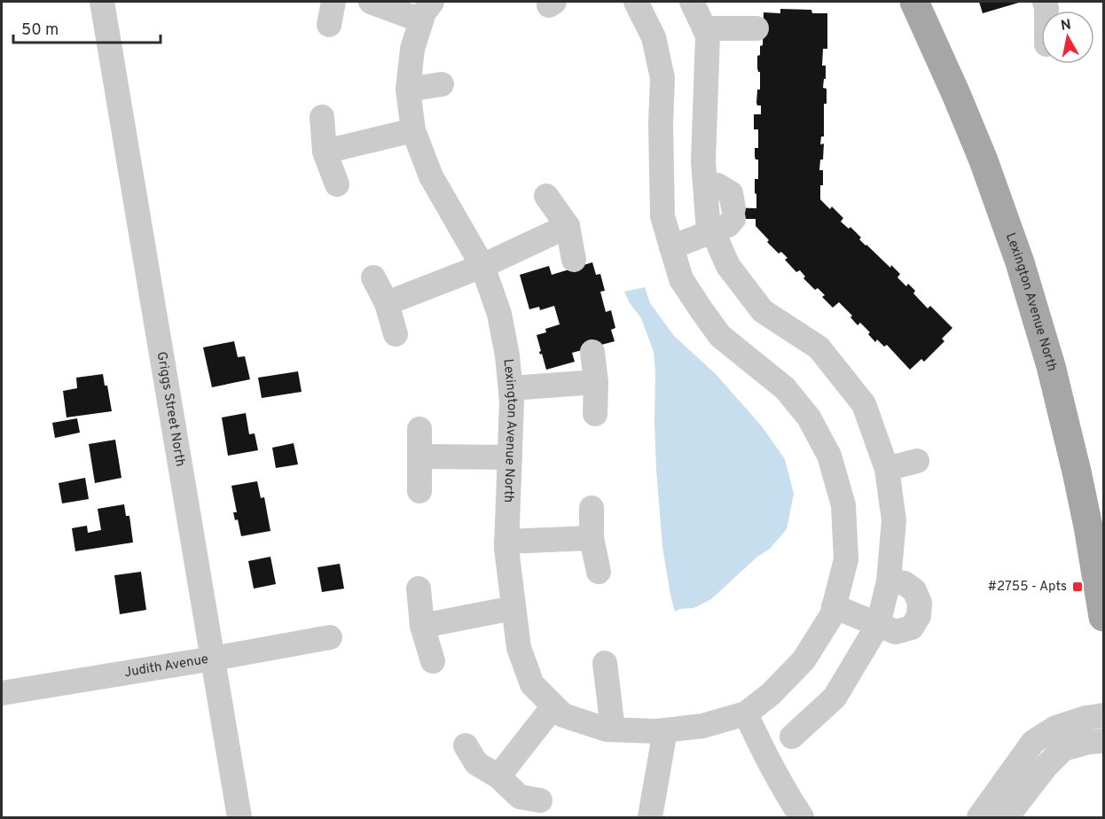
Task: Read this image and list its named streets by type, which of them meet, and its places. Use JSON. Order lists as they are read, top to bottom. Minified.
{"streets":{"main road":["Lexington Avenue North"],"street":["Griggs Street North","Judith Avenue"]},"crossings":[["Griggs Street North","Judith Avenue"]],"places":{"transit":["#2755 - Apts"]},"scale_bar":"50 m","north":"top"}
